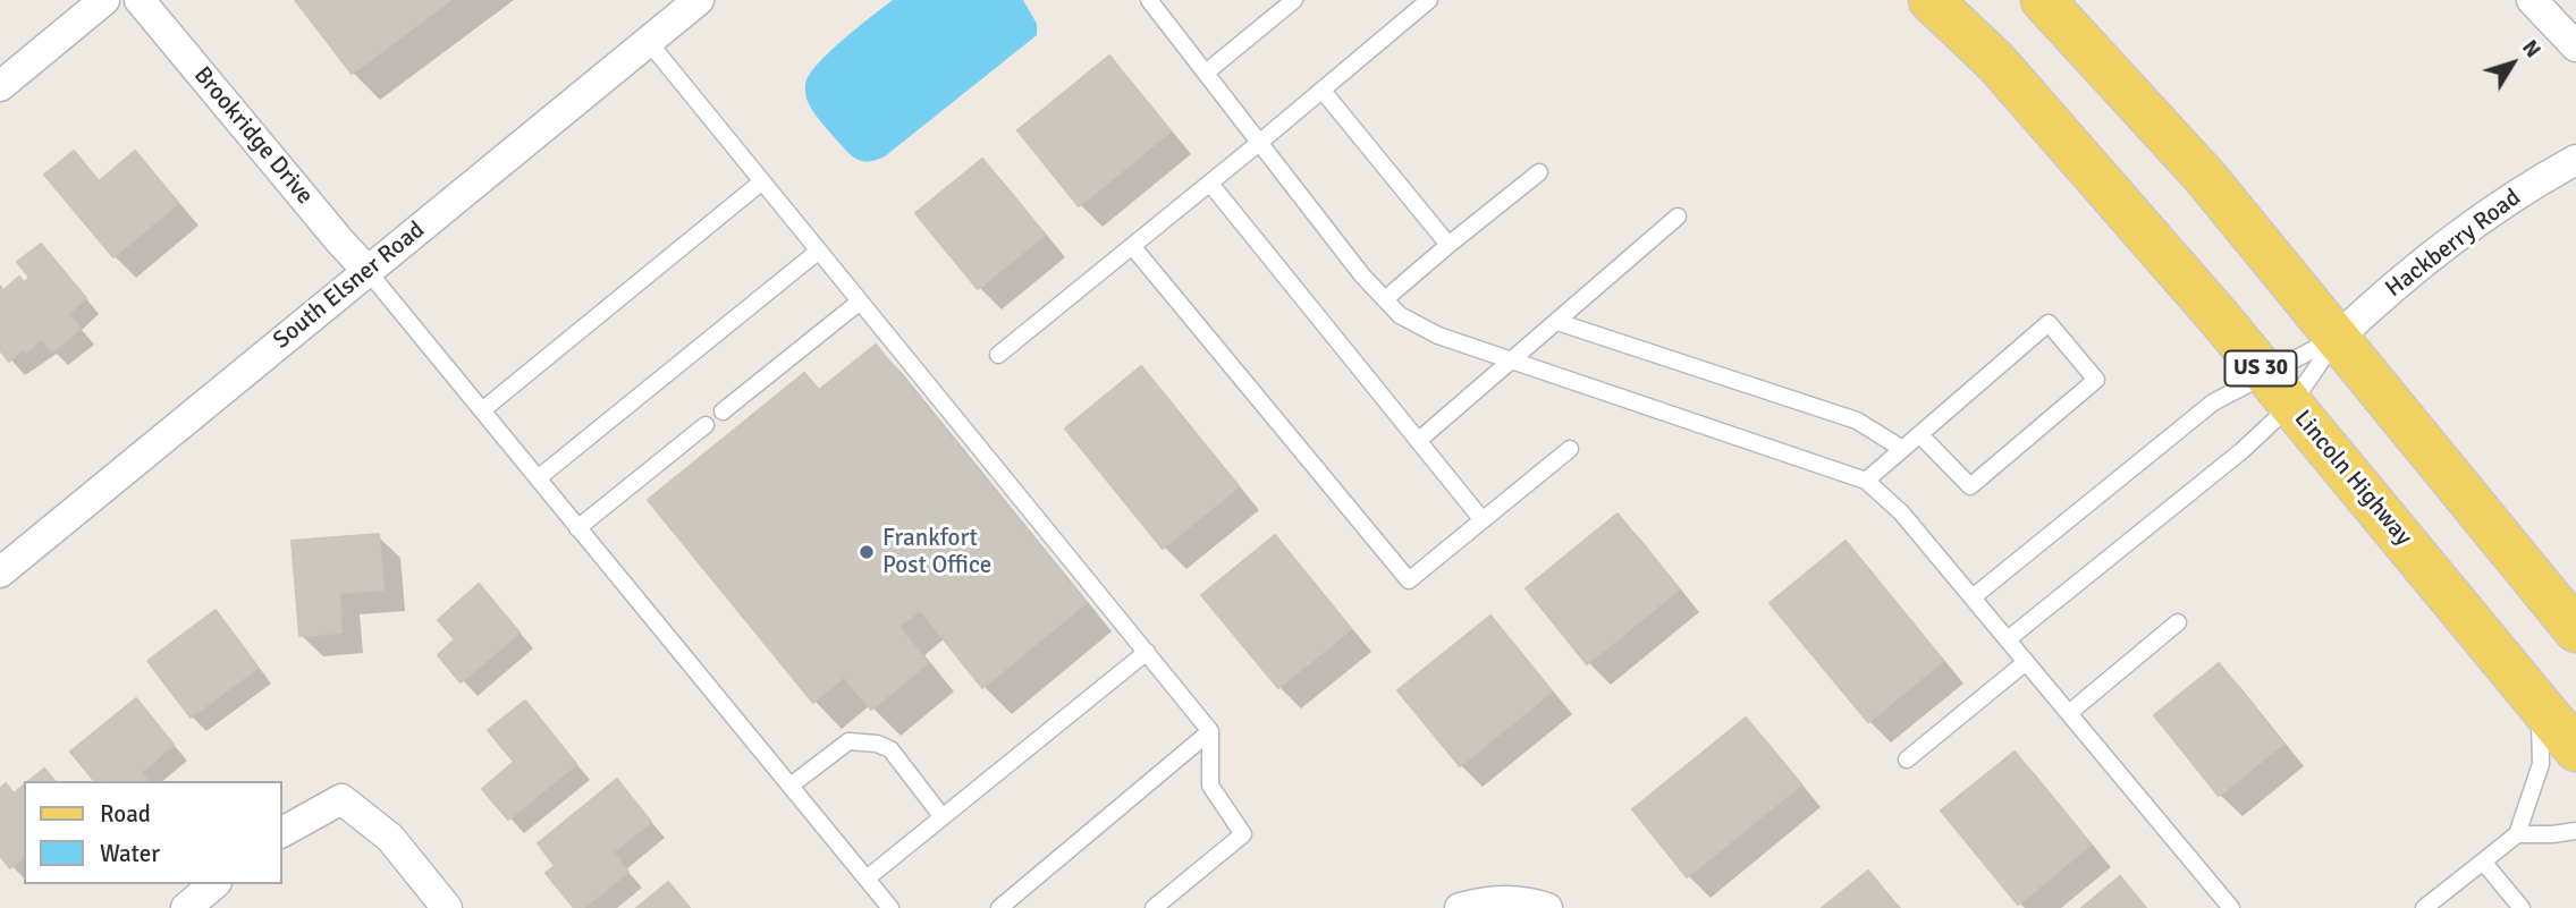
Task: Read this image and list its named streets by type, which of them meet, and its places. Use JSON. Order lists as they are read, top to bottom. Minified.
{"streets":{"main road":["US 30","Lincoln Highway"],"street":["Brookridge Drive","Hackberry Road","South Elsner Road"]},"crossings":[["Brookridge Drive","South Elsner Road"]],"places":["Frankfort Post Office"],"legend":["Road","Water"],"north":"top right"}
